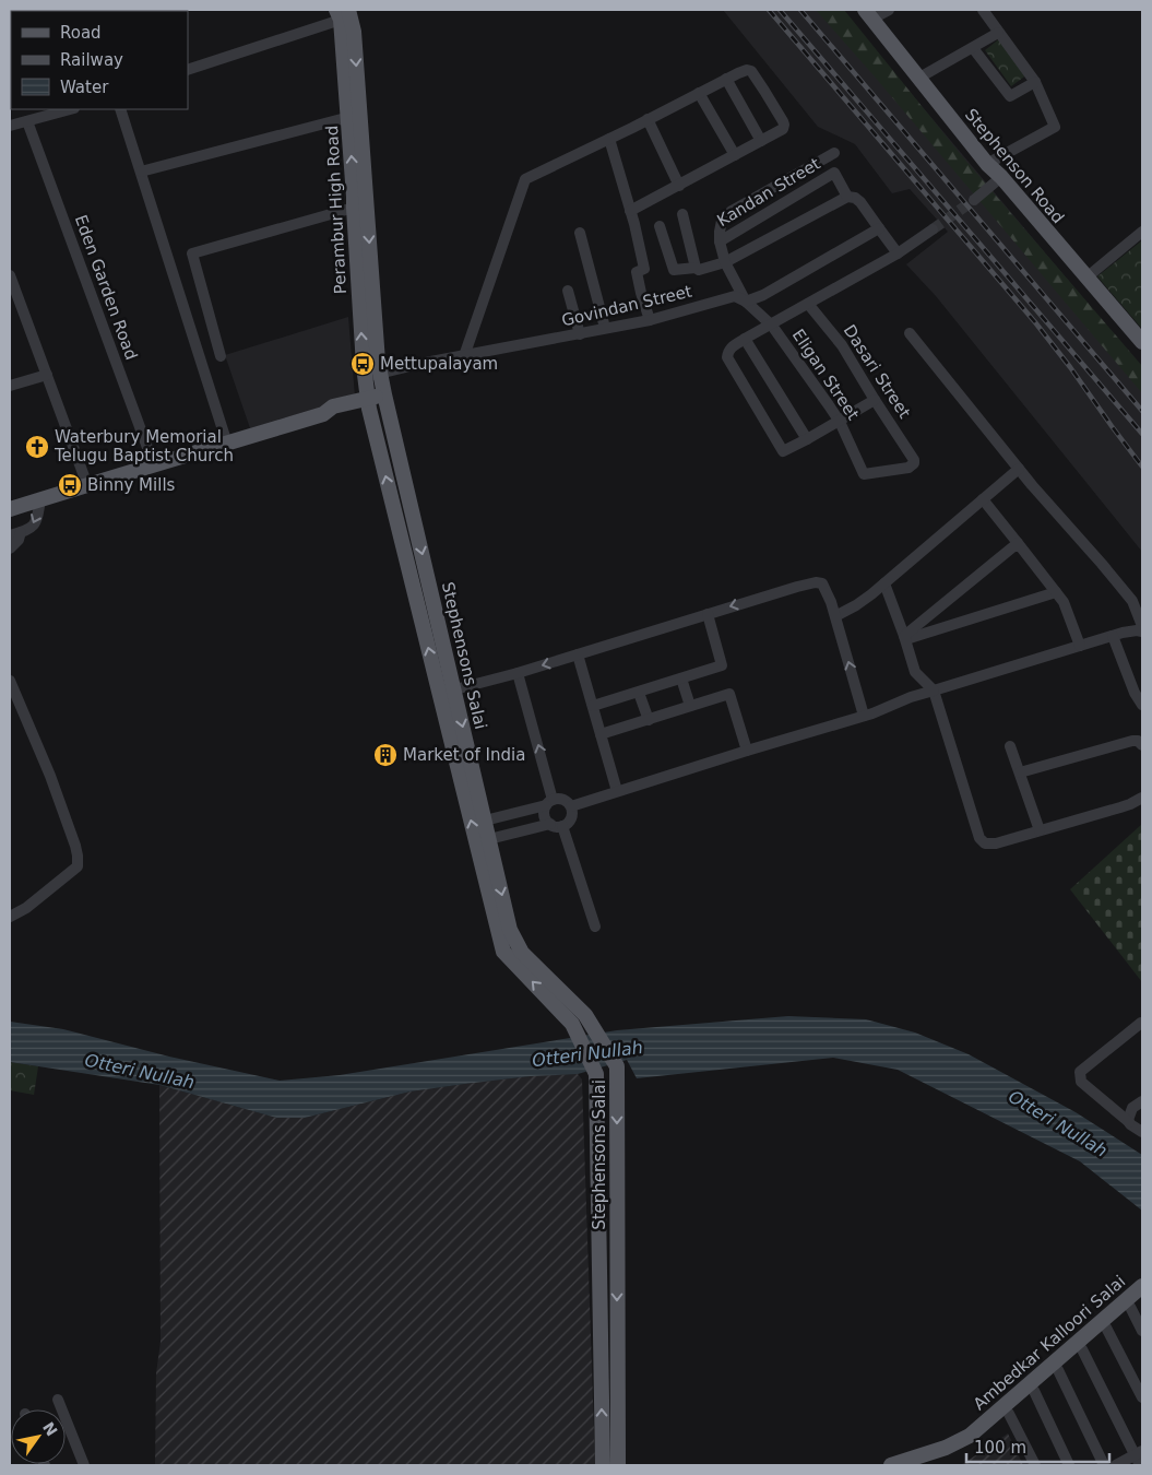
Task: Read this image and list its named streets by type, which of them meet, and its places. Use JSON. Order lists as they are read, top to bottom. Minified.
{"streets":{"main road":["Stephenson Road","Perambur High Road","Stephensons Salai","Ambedkar Kalloori Salai"],"street":["Kandan Street","Eden Garden Road","Govindan Street","Dasari Street","Eligan Street"]},"crossings":[["Kandan Street","Eligan Street"],["Perambur High Road","Govindan Street"],["Perambur High Road","Stephensons Salai"],["Govindan Street","Eligan Street"],["Dasari Street","Eligan Street"]],"water":["Otteri Nullah"],"places":{"bus stop":["Mettupalayam","Binny Mills"],"church":["Waterbury Memorial Telugu Baptist Church"],"building":["Market of India"]},"legend":["Road","Railway","Water"],"scale_bar":"100 m","north":"top right"}
